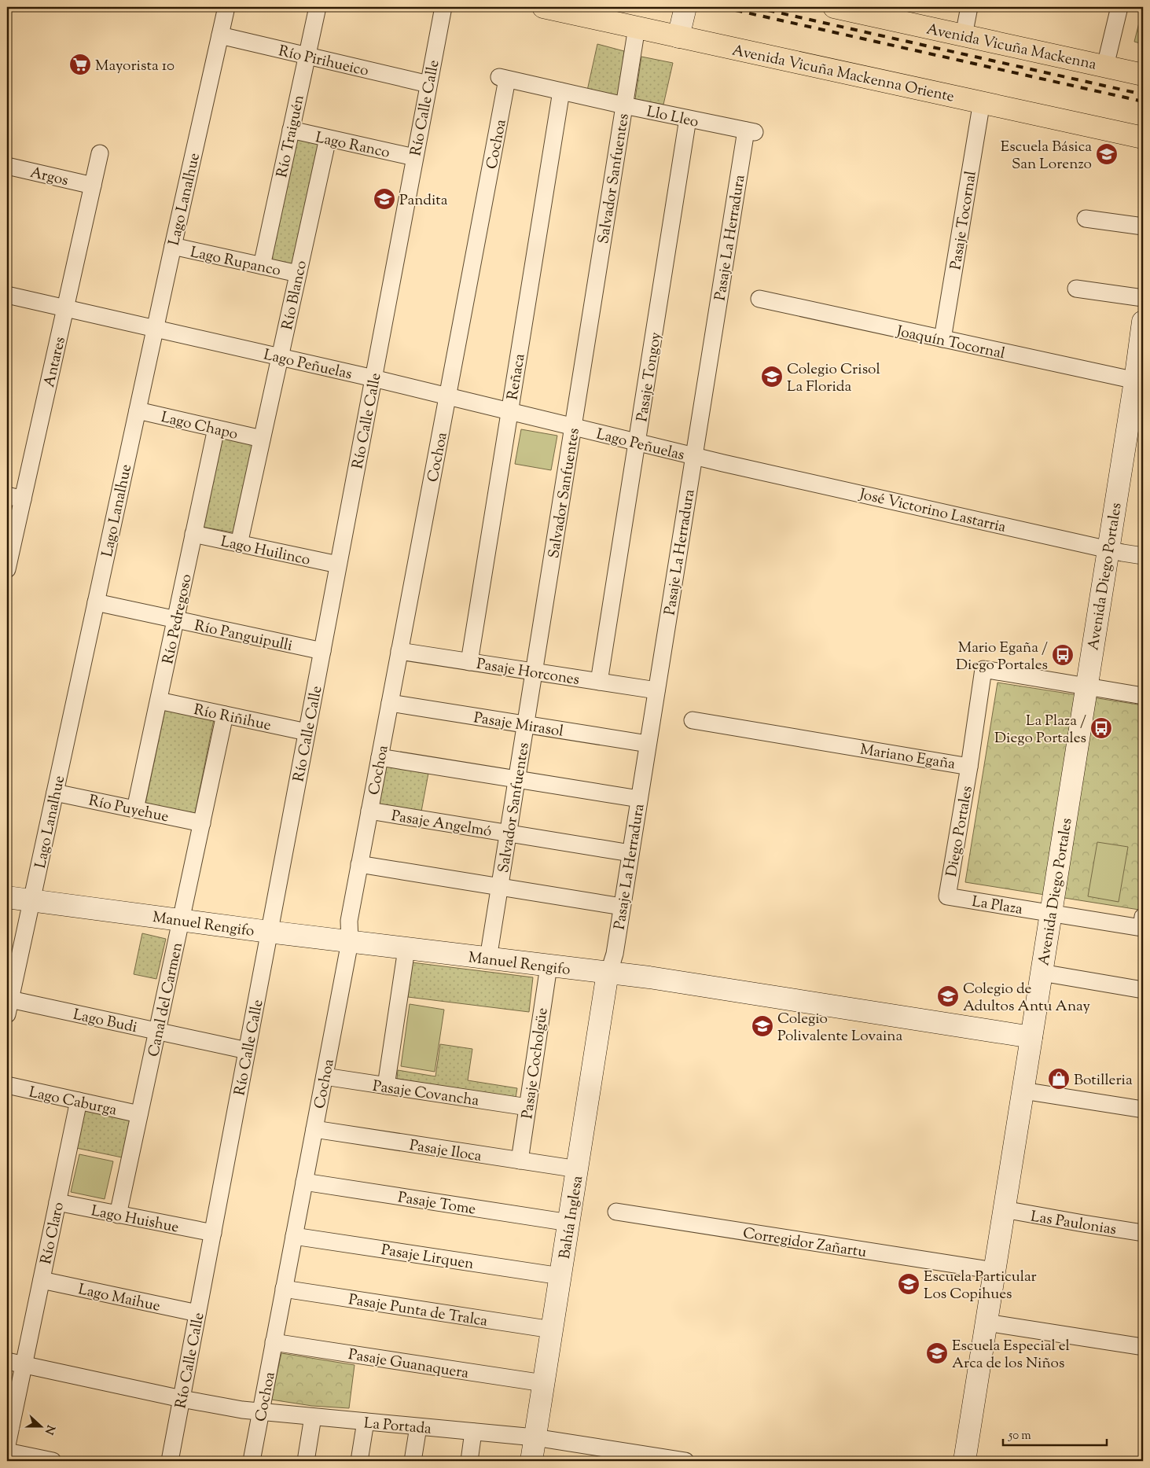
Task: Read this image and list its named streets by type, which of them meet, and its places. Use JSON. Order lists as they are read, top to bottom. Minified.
{"streets":{"main road":["Avenida Vicuña Mackenna","Avenida Vicuña Mackenna Oriente"],"street":["Río Pirihueico","Río Calle Calle","Llo Lleo","Río Traiguén","Lago Ranco","Cochoa","Argos","Salvador Sanfuentes","Lago Lanalhue","Pasaje Tocornal","Pasaje La Herradura","Lago Rupanco","Río Blanco","Joaquín Tocornal","Antares","Lago Peñuelas","Reñaca","Pasaje Tongoy","Lago Chapo","José Victorino Lastarria","Lago Huilinco","Avenida Diego Portales","Río Pedregoso","Río Panguipulli","Pasaje Horcones","Río Riñihue","Pasaje Mirasol","Mariano Egaña","Río Puyehue","Pasaje Angelmó","Diego Portales","La Plaza","Manuel Rengifo","Canal del Carmen","Lago Budi","Pasaje Cocholgüe","Pasaje Covancha","Lago Caburga","Pasaje Iloca","Pasaje Tome","Bahía Inglesa","Lago Huishue","Las Paulonias","Río Claro","Corregidor Zañartu","Pasaje Lirquen","Lago Maihue","Pasaje Punta de Tralca","Pasaje Guanaquera","La Portada"]},"crossings":[["Río Pirihueico","Río Calle Calle"],["Río Pirihueico","Río Traiguén"],["Río Pirihueico","Lago Lanalhue"],["Avenida Vicuña Mackenna Oriente","Salvador Sanfuentes"],["Avenida Vicuña Mackenna Oriente","Pasaje Tocornal"],["Río Calle Calle","Lago Ranco"],["Río Calle Calle","Lago Peñuelas"],["Río Calle Calle","Lago Huilinco"],["Río Calle Calle","Río Panguipulli"],["Río Calle Calle","Río Riñihue"],["Río Calle Calle","Manuel Rengifo"],["Río Calle Calle","Lago Budi"],["Río Calle Calle","Lago Huishue"],["Río Calle Calle","Lago Maihue"],["Llo Lleo","Cochoa"],["Llo Lleo","Salvador Sanfuentes"],["Llo Lleo","Pasaje La Herradura"],["Llo Lleo","Reñaca"],["Llo Lleo","Pasaje Tongoy"],["Río Traiguén","Lago Ranco"],["Río Traiguén","Lago Rupanco"],["Lago Ranco","Río Blanco"],["Cochoa","Lago Peñuelas"],["Cochoa","Pasaje Horcones"],["Cochoa","Pasaje Mirasol"],["Cochoa","Pasaje Angelmó"],["Cochoa","Manuel Rengifo"],["Cochoa","Pasaje Covancha"],["Cochoa","Pasaje Iloca"],["Cochoa","Pasaje Tome"],["Cochoa","Pasaje Lirquen"],["Cochoa","Pasaje Punta de Tralca"],["Cochoa","Pasaje Guanaquera"],["Cochoa","La Portada"],["Argos","Antares"],["Salvador Sanfuentes","Lago Peñuelas"],["Salvador Sanfuentes","Pasaje Horcones"],["Salvador Sanfuentes","Pasaje Mirasol"],["Salvador Sanfuentes","Pasaje Angelmó"],["Salvador Sanfuentes","Manuel Rengifo"],["Lago Lanalhue","Lago Rupanco"],["Lago Lanalhue","Lago Peñuelas"],["Lago Lanalhue","Lago Chapo"],["Lago Lanalhue","Río Panguipulli"],["Lago Lanalhue","Río Puyehue"],["Lago Lanalhue","Manuel Rengifo"],["Lago Lanalhue","Lago Budi"],["Pasaje Tocornal","Joaquín Tocornal"],["Pasaje La Herradura","Lago Peñuelas"],["Pasaje La Herradura","Pasaje Horcones"],["Pasaje La Herradura","Pasaje Mirasol"],["Pasaje La Herradura","Pasaje Angelmó"],["Pasaje La Herradura","Manuel Rengifo"],["Pasaje La Herradura","Bahía Inglesa"],["Lago Rupanco","Río Blanco"],["Río Blanco","Lago Peñuelas"],["Río Blanco","Lago Chapo"],["Río Blanco","Lago Huilinco"],["Joaquín Tocornal","Avenida Diego Portales"],["Antares","Lago Peñuelas"],["Lago Peñuelas","Reñaca"],["Lago Peñuelas","Pasaje Tongoy"],["Lago Peñuelas","José Victorino Lastarria"],["Reñaca","Pasaje Horcones"],["Pasaje Tongoy","Pasaje Horcones"],["Lago Chapo","Río Pedregoso"],["José Victorino Lastarria","Avenida Diego Portales"],["Lago Huilinco","Río Pedregoso"],["Avenida Diego Portales","Mariano Egaña"],["Avenida Diego Portales","La Plaza"],["Avenida Diego Portales","Manuel Rengifo"],["Avenida Diego Portales","Las Paulonias"],["Avenida Diego Portales","Corregidor Zañartu"],["Río Pedregoso","Río Panguipulli"],["Río Pedregoso","Río Riñihue"],["Río Pedregoso","Río Puyehue"],["Río Riñihue","Canal del Carmen"],["Mariano Egaña","Diego Portales"],["Río Puyehue","Canal del Carmen"],["Diego Portales","La Plaza"],["Manuel Rengifo","Canal del Carmen"],["Manuel Rengifo","Pasaje Cocholgüe"],["Manuel Rengifo","Bahía Inglesa"],["Canal del Carmen","Lago Budi"],["Canal del Carmen","Lago Caburga"],["Canal del Carmen","Lago Huishue"],["Pasaje Cocholgüe","Pasaje Covancha"],["Pasaje Cocholgüe","Pasaje Iloca"],["Lago Caburga","Río Claro"],["Pasaje Iloca","Bahía Inglesa"],["Pasaje Tome","Bahía Inglesa"],["Bahía Inglesa","Pasaje Lirquen"],["Bahía Inglesa","Pasaje Punta de Tralca"],["Bahía Inglesa","Pasaje Guanaquera"],["Bahía Inglesa","La Portada"],["Lago Huishue","Río Claro"],["Río Claro","Lago Maihue"]],"places":{"supermarket":["Mayorista 10"],"school or university":["Escuela Básica San Lorenzo","Pandita","Colegio Crisol La Florida","Colegio de Adultos Antu Anay","Colegio Polivalente Lovaina","Escuela Particular Los Copihues","Escuela Especial el Arca de los Niños"],"bus stop":["Mario Egaña / Diego Portales","La Plaza / Diego Portales"],"shop":["Botilleria"]},"scale_bar":"50 m","north":"right"}
